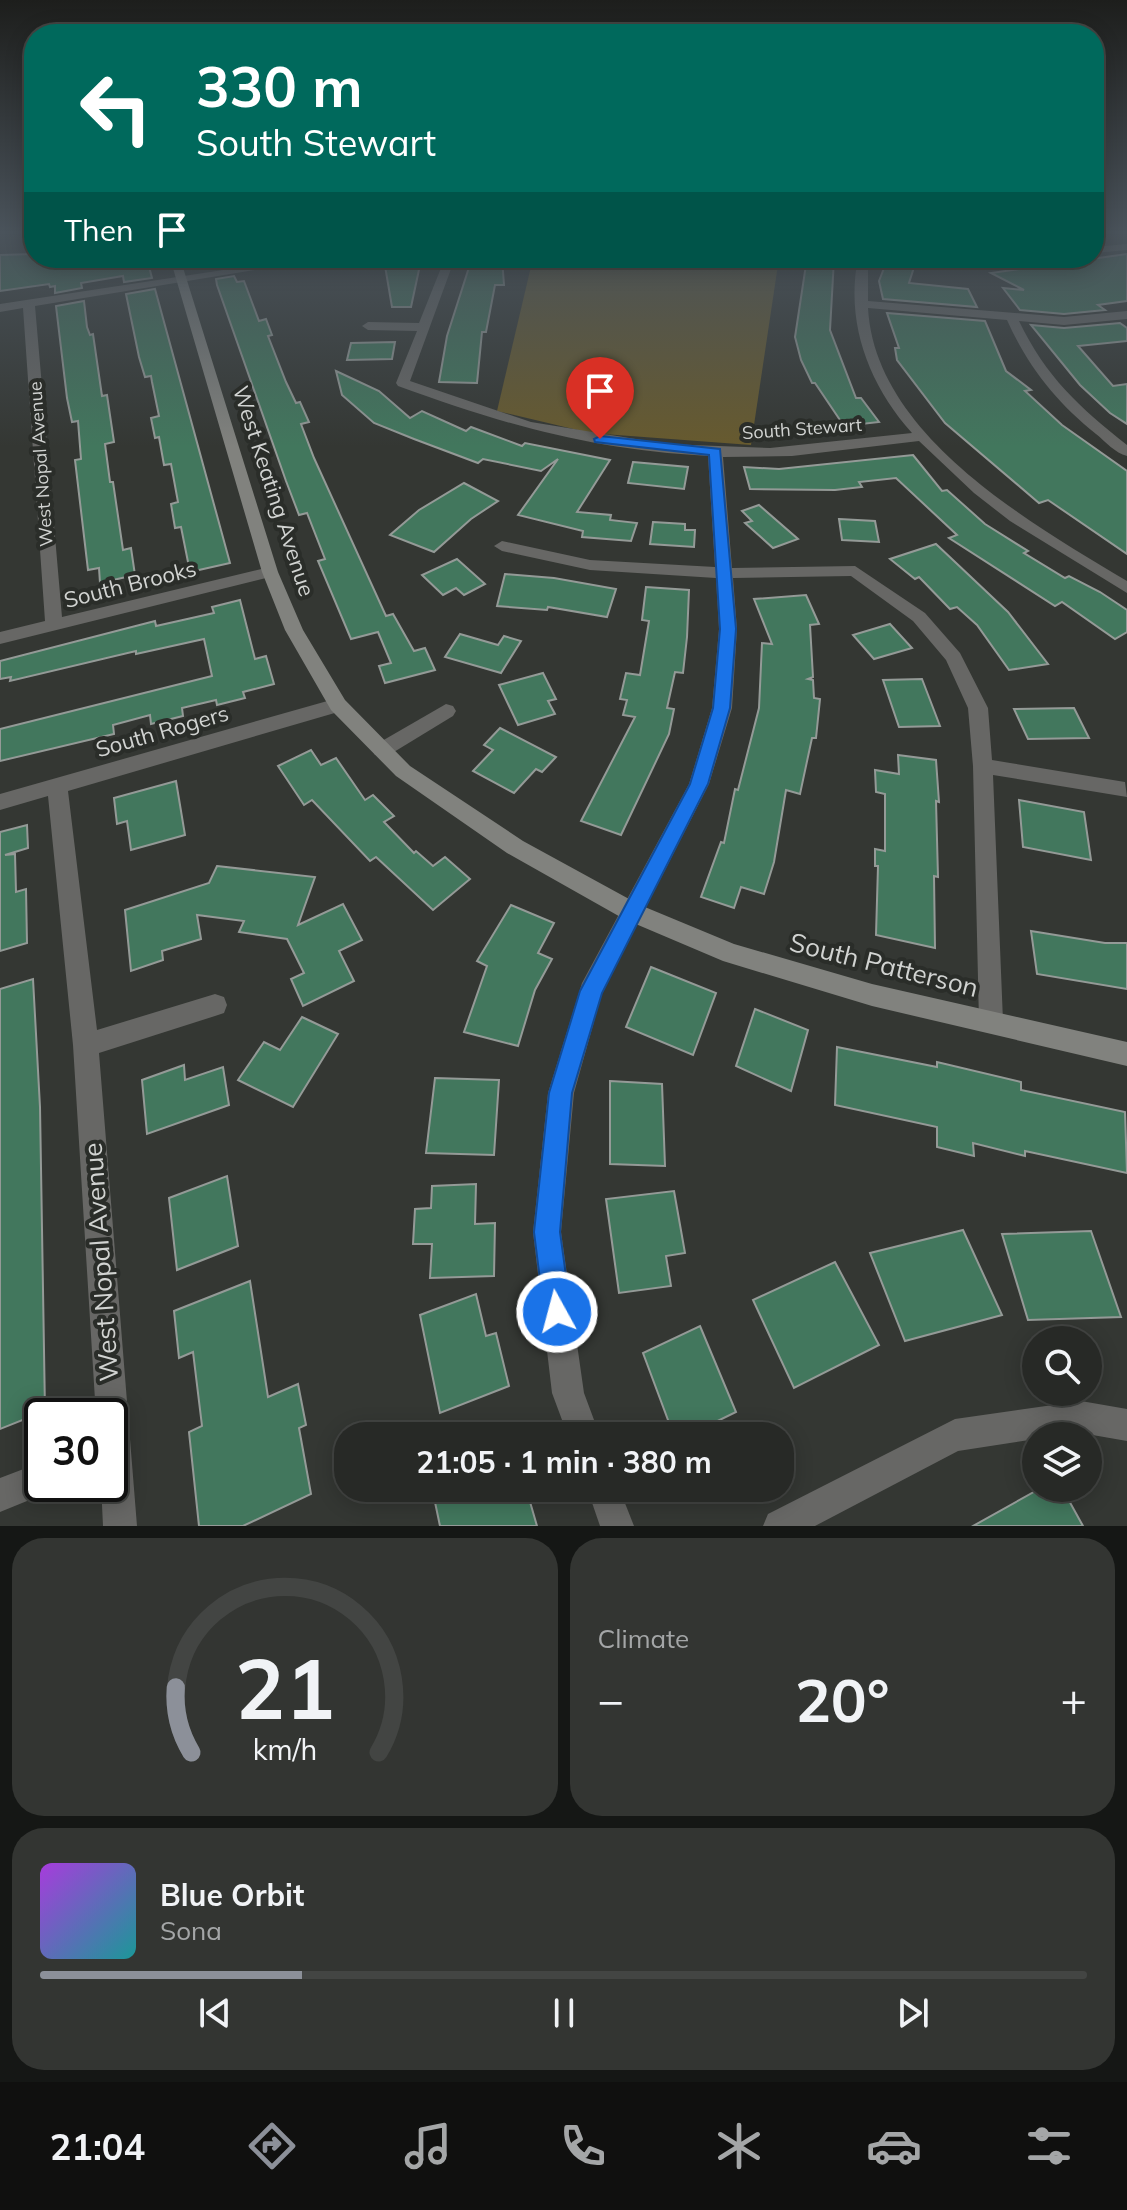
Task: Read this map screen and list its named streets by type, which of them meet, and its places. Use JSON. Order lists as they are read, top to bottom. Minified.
{"streets":{"street":["South Stewart","West Nopal Avenue","West Keating Avenue","South Brooks","South Rogers","South Patterson"]},"crossings":[["West Nopal Avenue","South Brooks"],["West Nopal Avenue","South Rogers"],["West Keating Avenue","South Brooks"],["West Keating Avenue","South Rogers"],["West Keating Avenue","South Patterson"]],"page":{"turn":["330 m","South Stewart"],"then":"Then","limit":"30","trip":"21:05 · 1 min · 380 m","tile":"Climate","heat":["−","20°","+"],"song":["Blue Orbit","Sona"],"tabs":"21:04","gauge":["21","km/h"]}}
